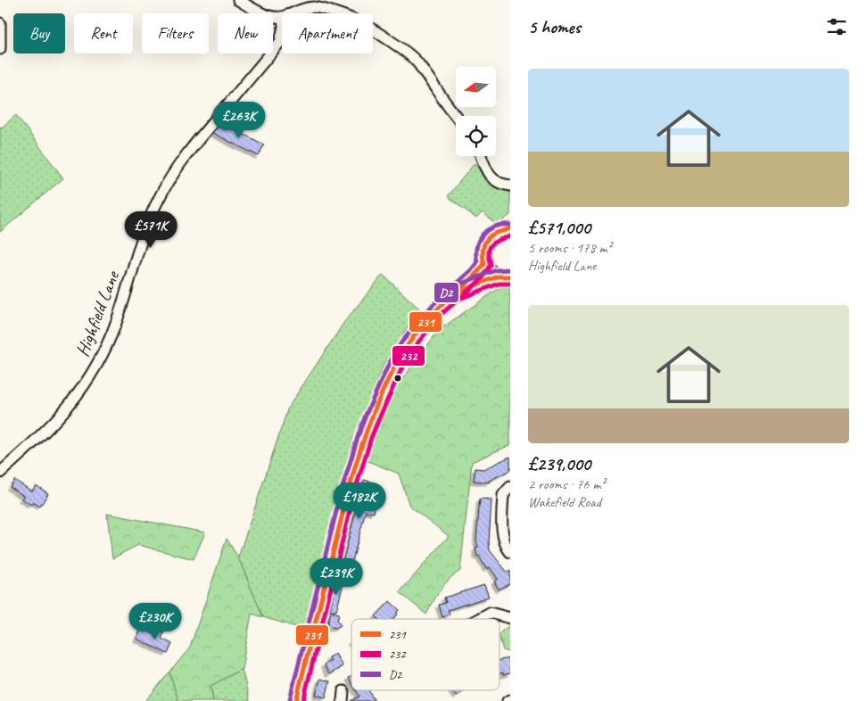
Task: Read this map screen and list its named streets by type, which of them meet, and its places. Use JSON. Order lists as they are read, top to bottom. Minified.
{"streets":{"street":["Highfield Lane"]},"lines":["transit line D2","transit line 231","transit line 232"],"legend":["231","232","D2"],"north":"left","page":{"heading":"5 homes","chip":["Buy","Rent","Filters","New","Apartment"],"list":[{"name":"£571,000","note":"5 rooms · 178 m² · Highfield Lane"},{"name":"£239,000","note":"2 rooms · 76 m² · Wakefield Road"}],"price":["£263K","£571K","£182K","£239K","£230K"]}}
